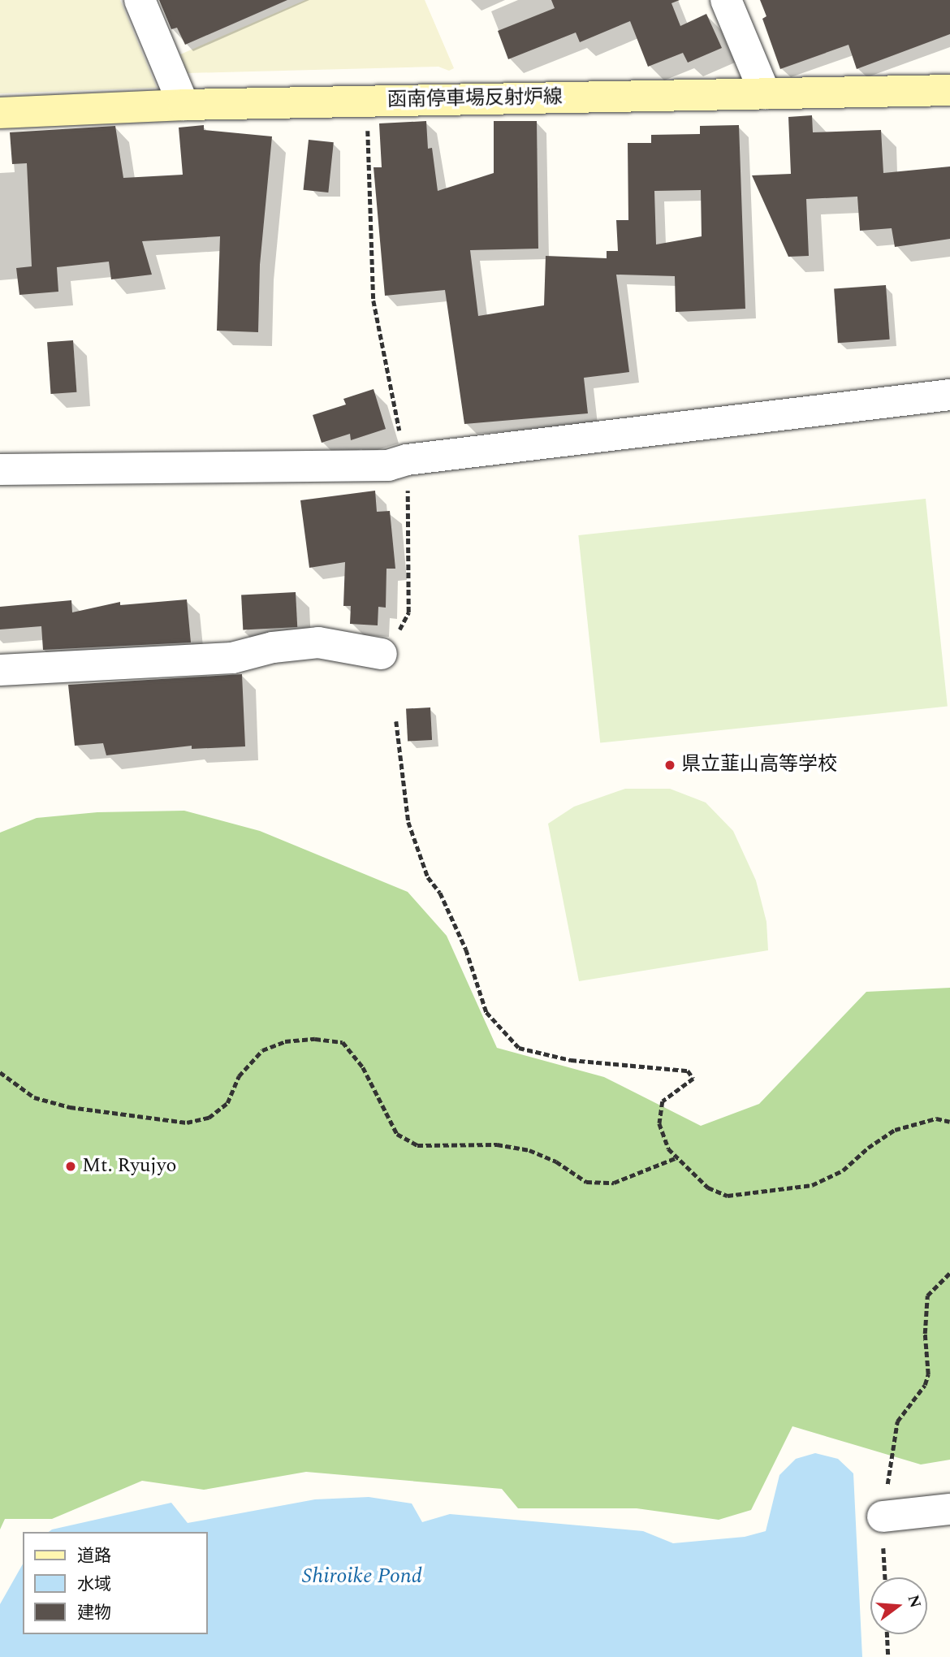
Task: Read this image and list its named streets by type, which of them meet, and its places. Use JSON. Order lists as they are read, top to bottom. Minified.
{"streets":{"main road":["函南停車場反射炉線"]},"water":["Shiroike Pond"],"places":["県立韮山高等学校","Mt. Ryujyo"],"legend":["道路","水域","建物"],"north":"right"}
